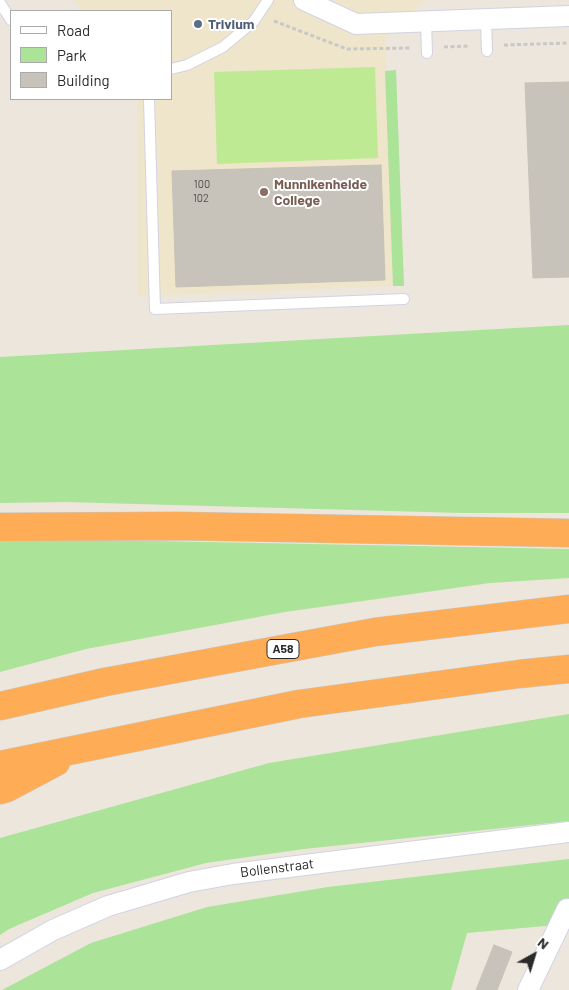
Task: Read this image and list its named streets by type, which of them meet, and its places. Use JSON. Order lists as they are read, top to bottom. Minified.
{"streets":{"highway":["A58"],"street":["Bollenstraat"]},"places":["Trivium","Munnikenheide College"],"house_numbers":["100","102"],"legend":["Road","Park","Building"],"north":"top right"}
